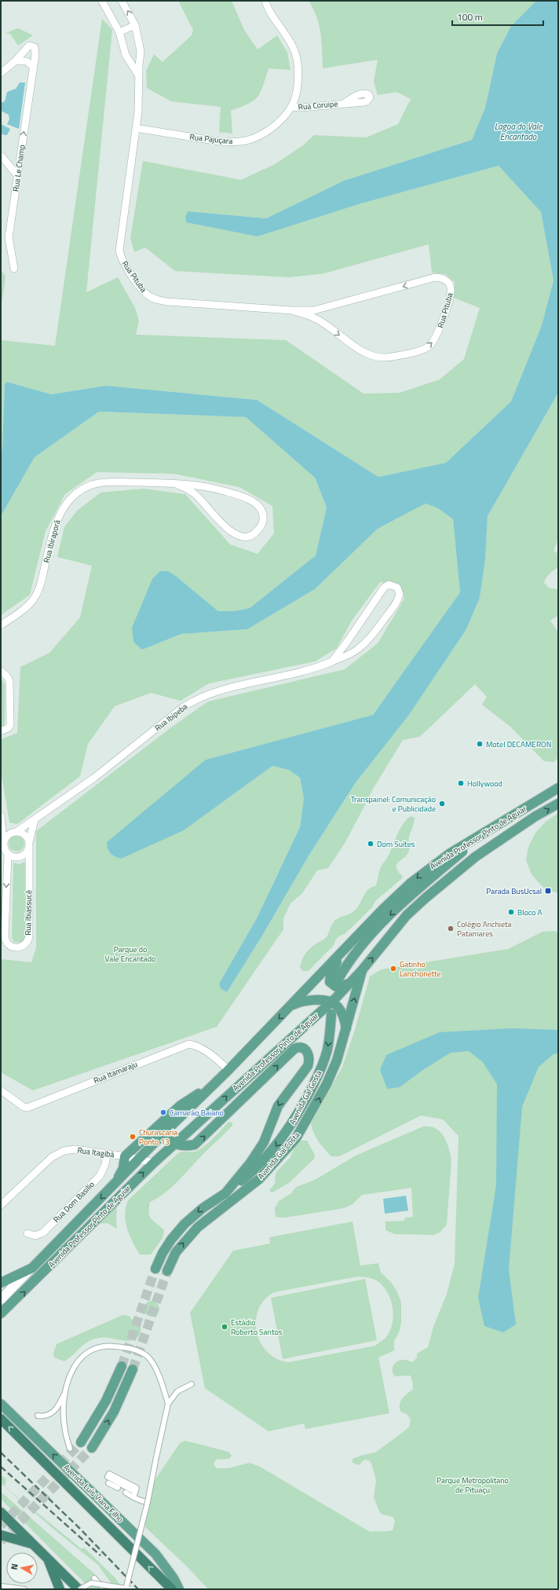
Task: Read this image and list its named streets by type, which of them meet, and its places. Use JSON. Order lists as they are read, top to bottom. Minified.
{"streets":{"highway":["Avenida Luís Viana Filho"],"main road":["Avenida Professor Pinto de Aguiar","Avenida Gal Gosta","Avenida Gal Costa"],"street":["Rua Coruipe","Rua Pajuçara","Rua Le Champ","Rua Pituba","Rua Ibiraporá","Rua Ibipeba","Rua Ibiassucê","Rua Itamaraju","Rua Itagibá","Rua Dom Basilio"]},"crossings":[["Rua Coruipe","Rua Pajuçara"],["Rua Pajuçara","Rua Pituba"],["Rua Ibipeba","Rua Ibiassucê"],["Avenida Professor Pinto de Aguiar","Rua Itamaraju"],["Avenida Professor Pinto de Aguiar","Rua Itagibá"],["Avenida Professor Pinto de Aguiar","Avenida Gal Costa"],["Rua Itagibá","Rua Dom Basilio"]],"one_way":["Rua Le Champ","Avenida Gal Gosta","Avenida Luís Viana Filho"],"water":["Lagoa do Vale Encantado"],"parks":["Parque do Vale Encantado","Parque Metropolitano de Pituaçu"],"places":{"other":["Motel DECAMERON","Hollywood","Transpainel: Comunicação e Publicidade","Dom Suítes","Bloco A","Colégio Anchieta Patamares","Gatinho Lanchonette","Camarão Baiano","Churascaria Ponto 13","Estádio Roberto Santos"],"transit":["Parada BusUcsal"]},"scale_bar":"100 m","north":"left"}
